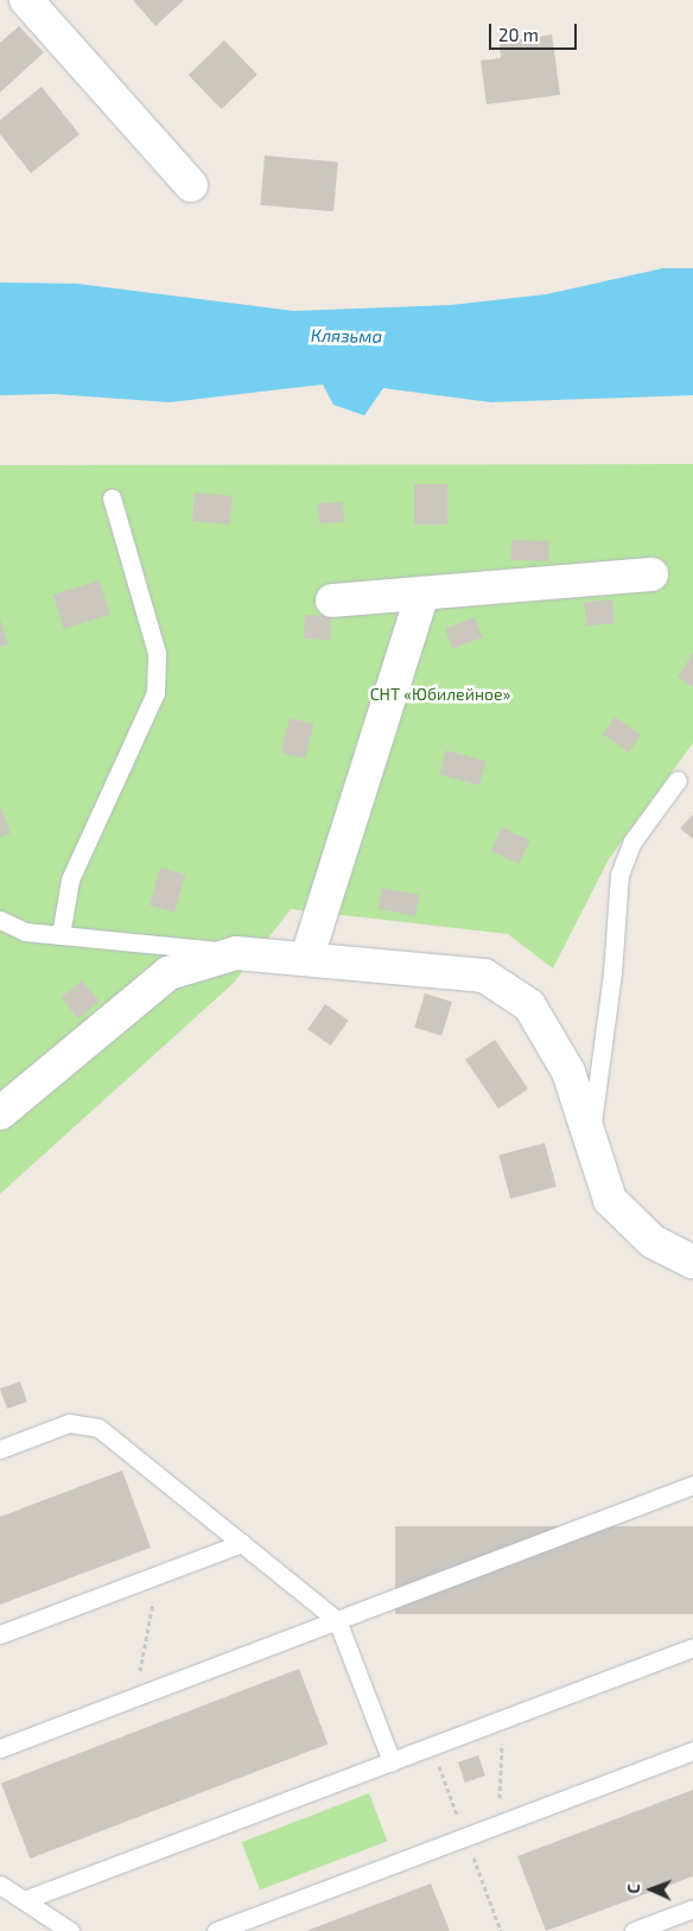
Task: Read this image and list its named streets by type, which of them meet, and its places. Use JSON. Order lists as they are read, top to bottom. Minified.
{"water":["Клязьма"],"parks":["СНТ «Юбилейное»"],"scale_bar":"20 m","north":"left"}
